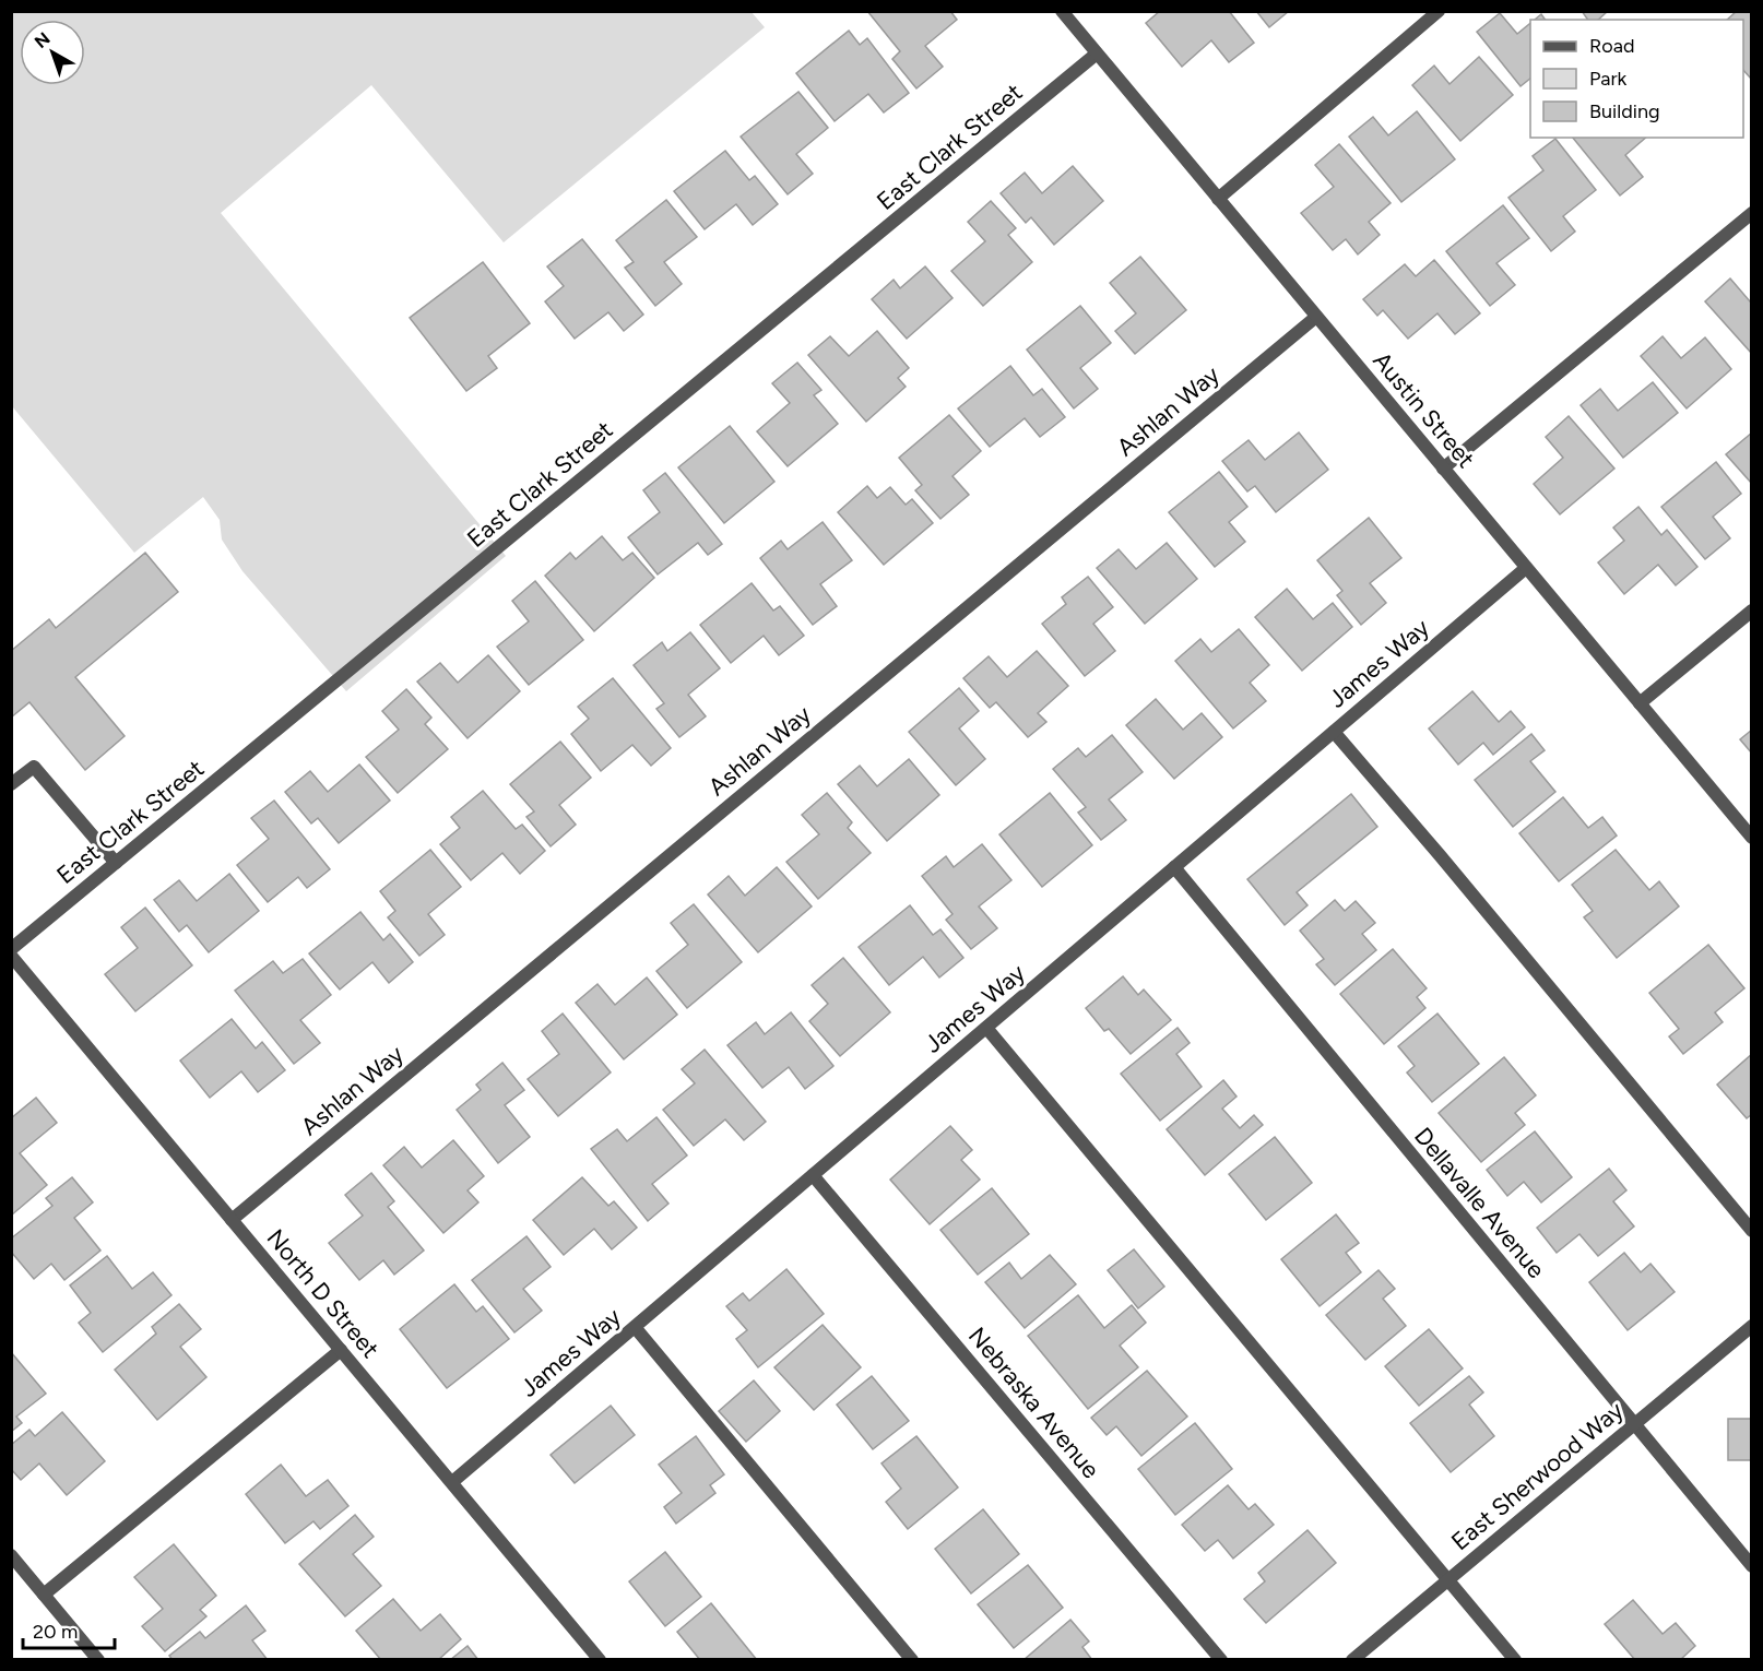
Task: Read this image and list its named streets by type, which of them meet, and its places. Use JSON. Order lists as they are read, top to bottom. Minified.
{"streets":{"street":["East Clark Street","Austin Street","Ashlan Way","James Way","Dellavalle Avenue","North D Street","Nebraska Avenue","East Sherwood Way"]},"crossings":[["East Clark Street","Austin Street"],["Austin Street","Ashlan Way"],["Austin Street","James Way"],["Ashlan Way","North D Street"],["James Way","Dellavalle Avenue"],["James Way","North D Street"],["James Way","Nebraska Avenue"],["Dellavalle Avenue","East Sherwood Way"]],"legend":["Road","Park","Building"],"scale_bar":"20 m","north":"top left"}
